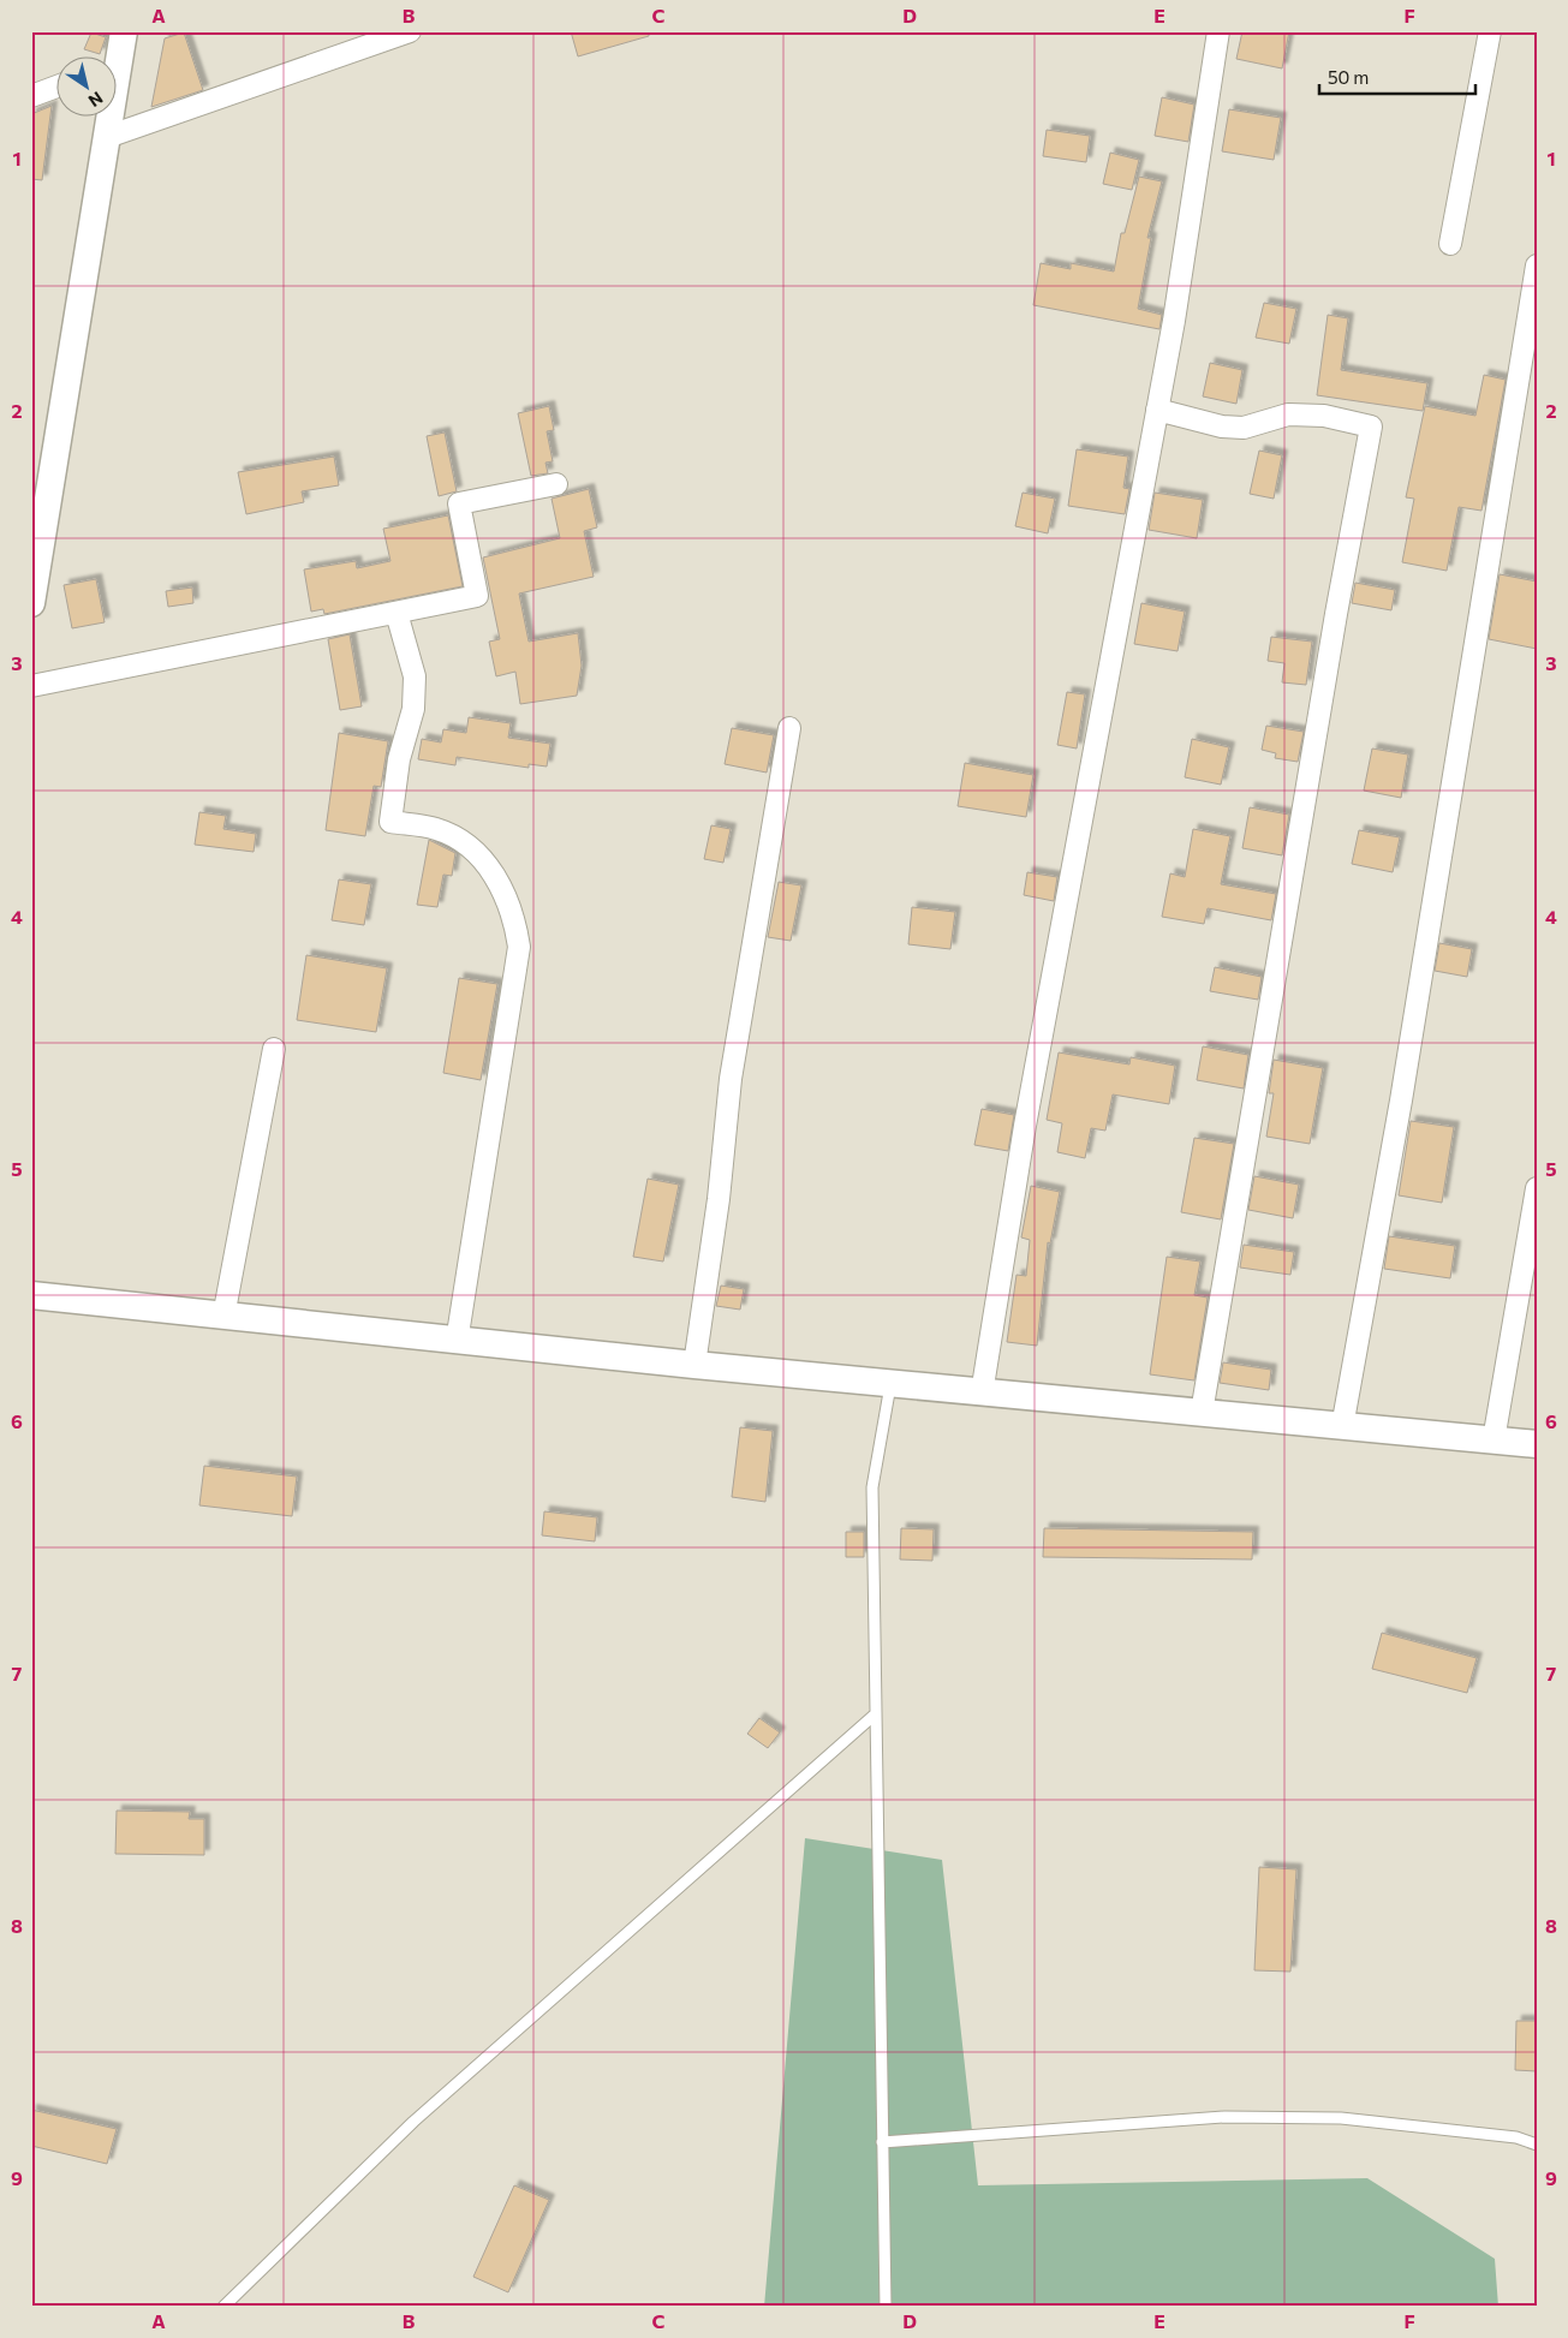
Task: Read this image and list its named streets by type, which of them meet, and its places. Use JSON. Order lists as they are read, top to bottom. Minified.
{"scale_bar":"50 m","north":"bottom right","grid":{"columns":["A","B","C","D","E","F"],"rows":["1","2","3","4","5","6","7","8","9"]}}
